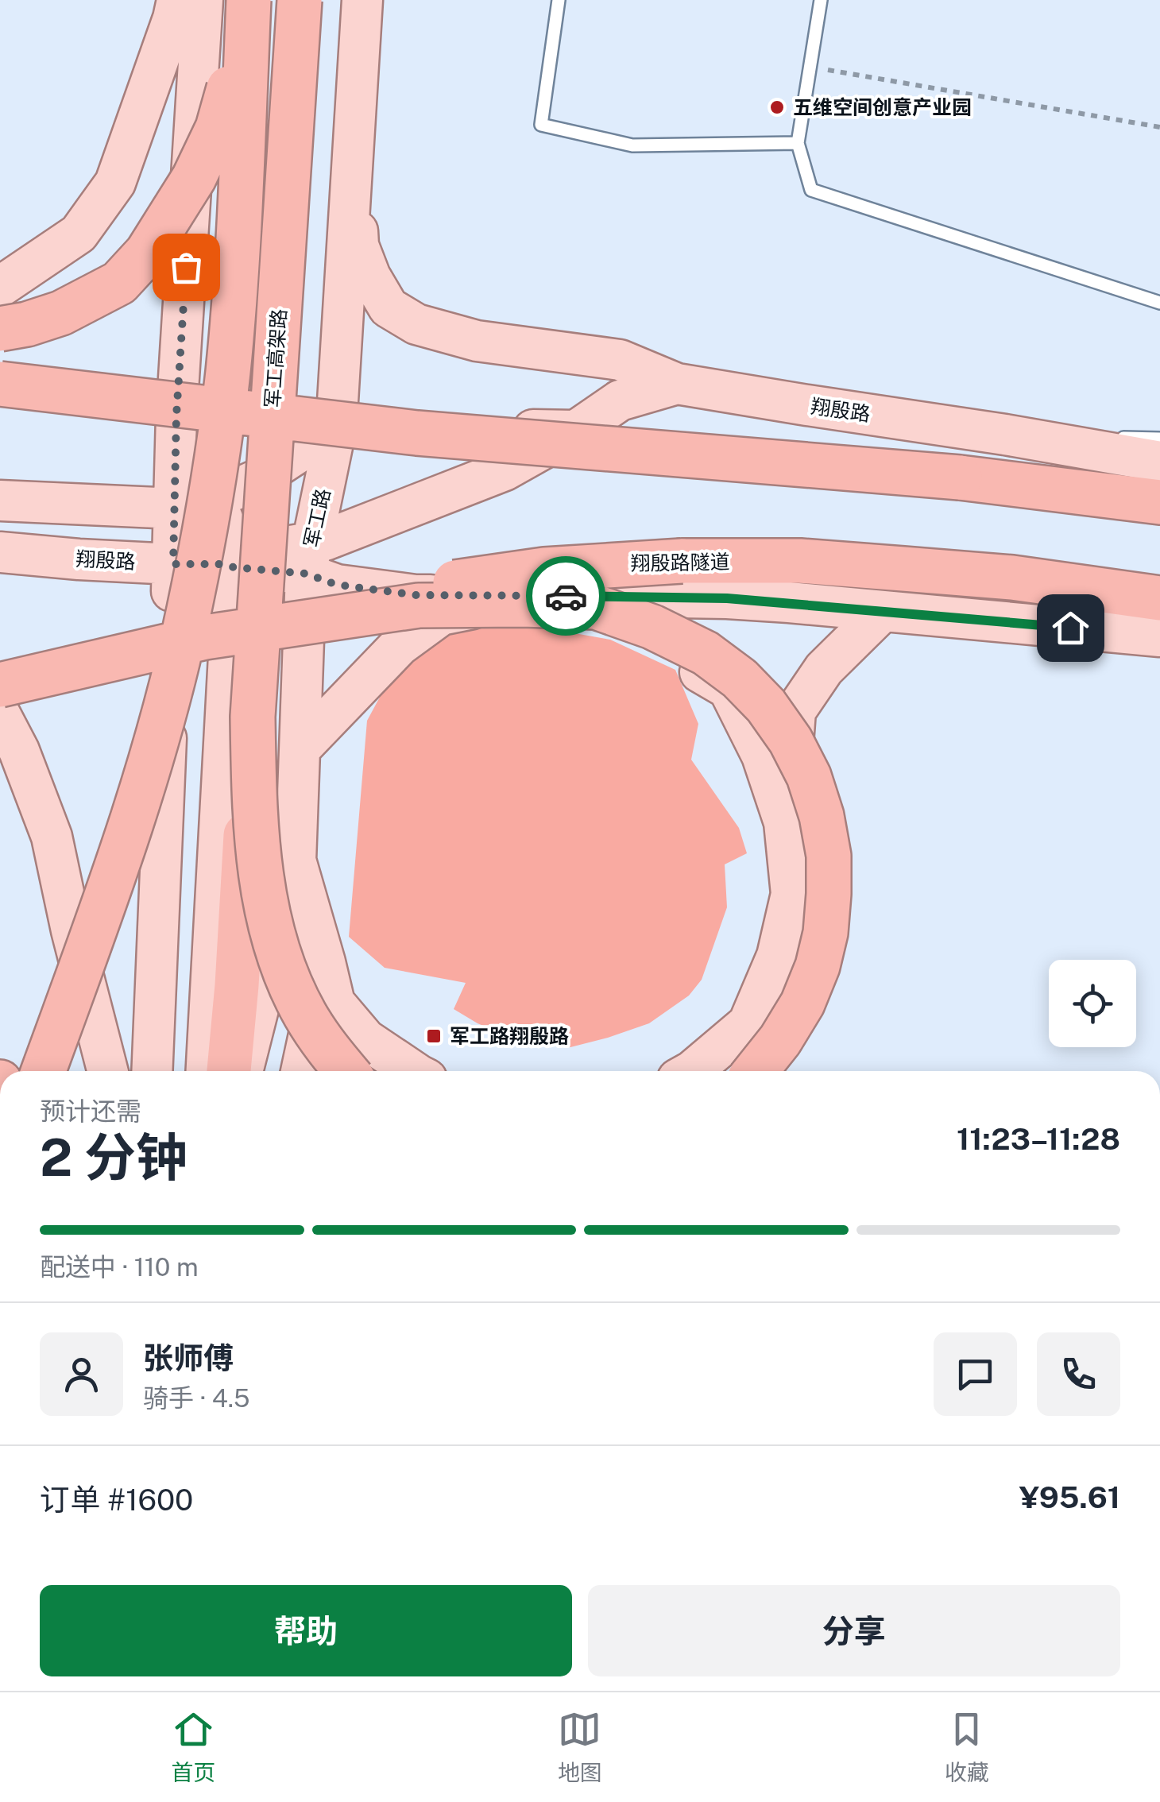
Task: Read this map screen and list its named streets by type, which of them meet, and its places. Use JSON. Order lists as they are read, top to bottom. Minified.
{"streets":{"highway":["军工高架路","翔殷路隧道"],"main road":["翔殷路","军工路"]},"places":{"other":["五维空间创意产业园"],"transit":["军工路翔殷路"]},"page":{"heading":["2 分钟","预计还需","11:23–11:28"],"panel":["张师傅","骑手 · 4.5","订单 #1600","¥95.61"],"bar":"配送中 · 110 m","buttons":["帮助","分享"],"tabs":["首页","地图","收藏"]}}
